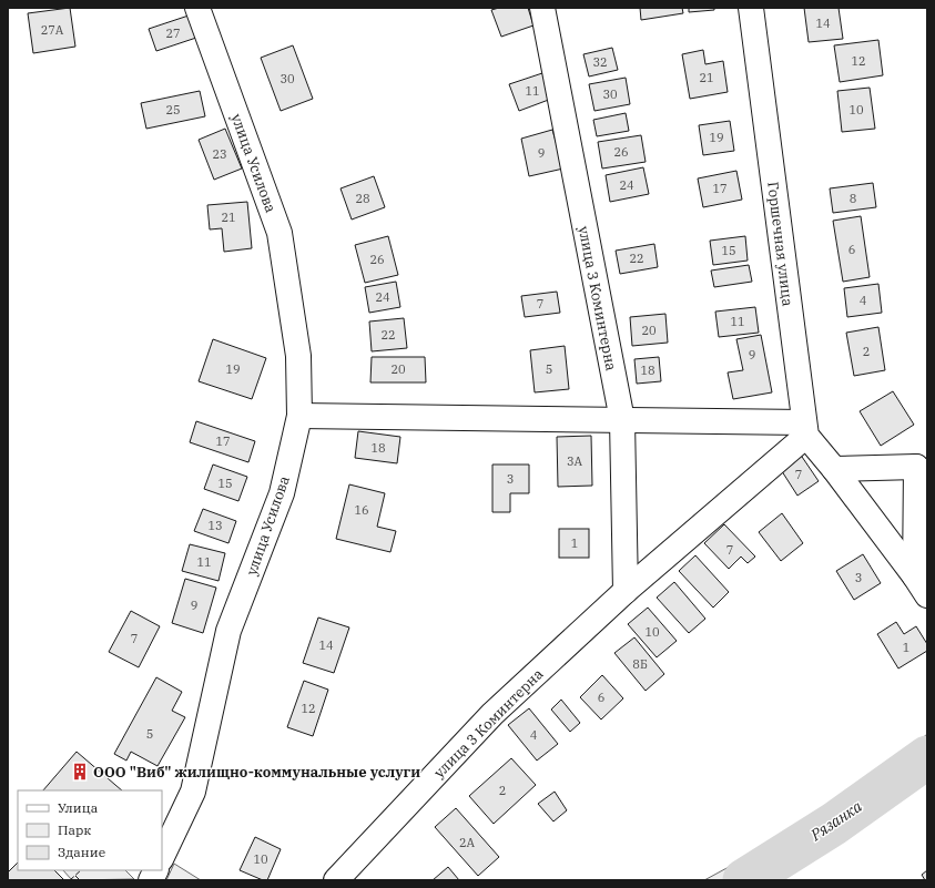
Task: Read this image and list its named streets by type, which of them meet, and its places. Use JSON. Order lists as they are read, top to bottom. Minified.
{"streets":{"street":["улица Усилова","Горшечная улица","улица 3 Коминтерна"]},"crossings":[["Горшечная улица","улица 3 Коминтерна"]],"water":["Рязанка"],"places":{"building":["ООО \"Виб\" жилищно-коммунальные услуги"]},"house_numbers":["14","27А","27","12","32","21","30","11","30","25","10","19","26","9","23","24","17","28","8","21","6","15","22","26","24","4","7","11","20","22","2","9","19","20","5","18","17","18","3А","7","3","15","16","13","1","7","11","3","9","10","7","14","1","8Б","6","12","5","4","2","2А","10"],"legend":["Улица","Парк","Здание"]}
